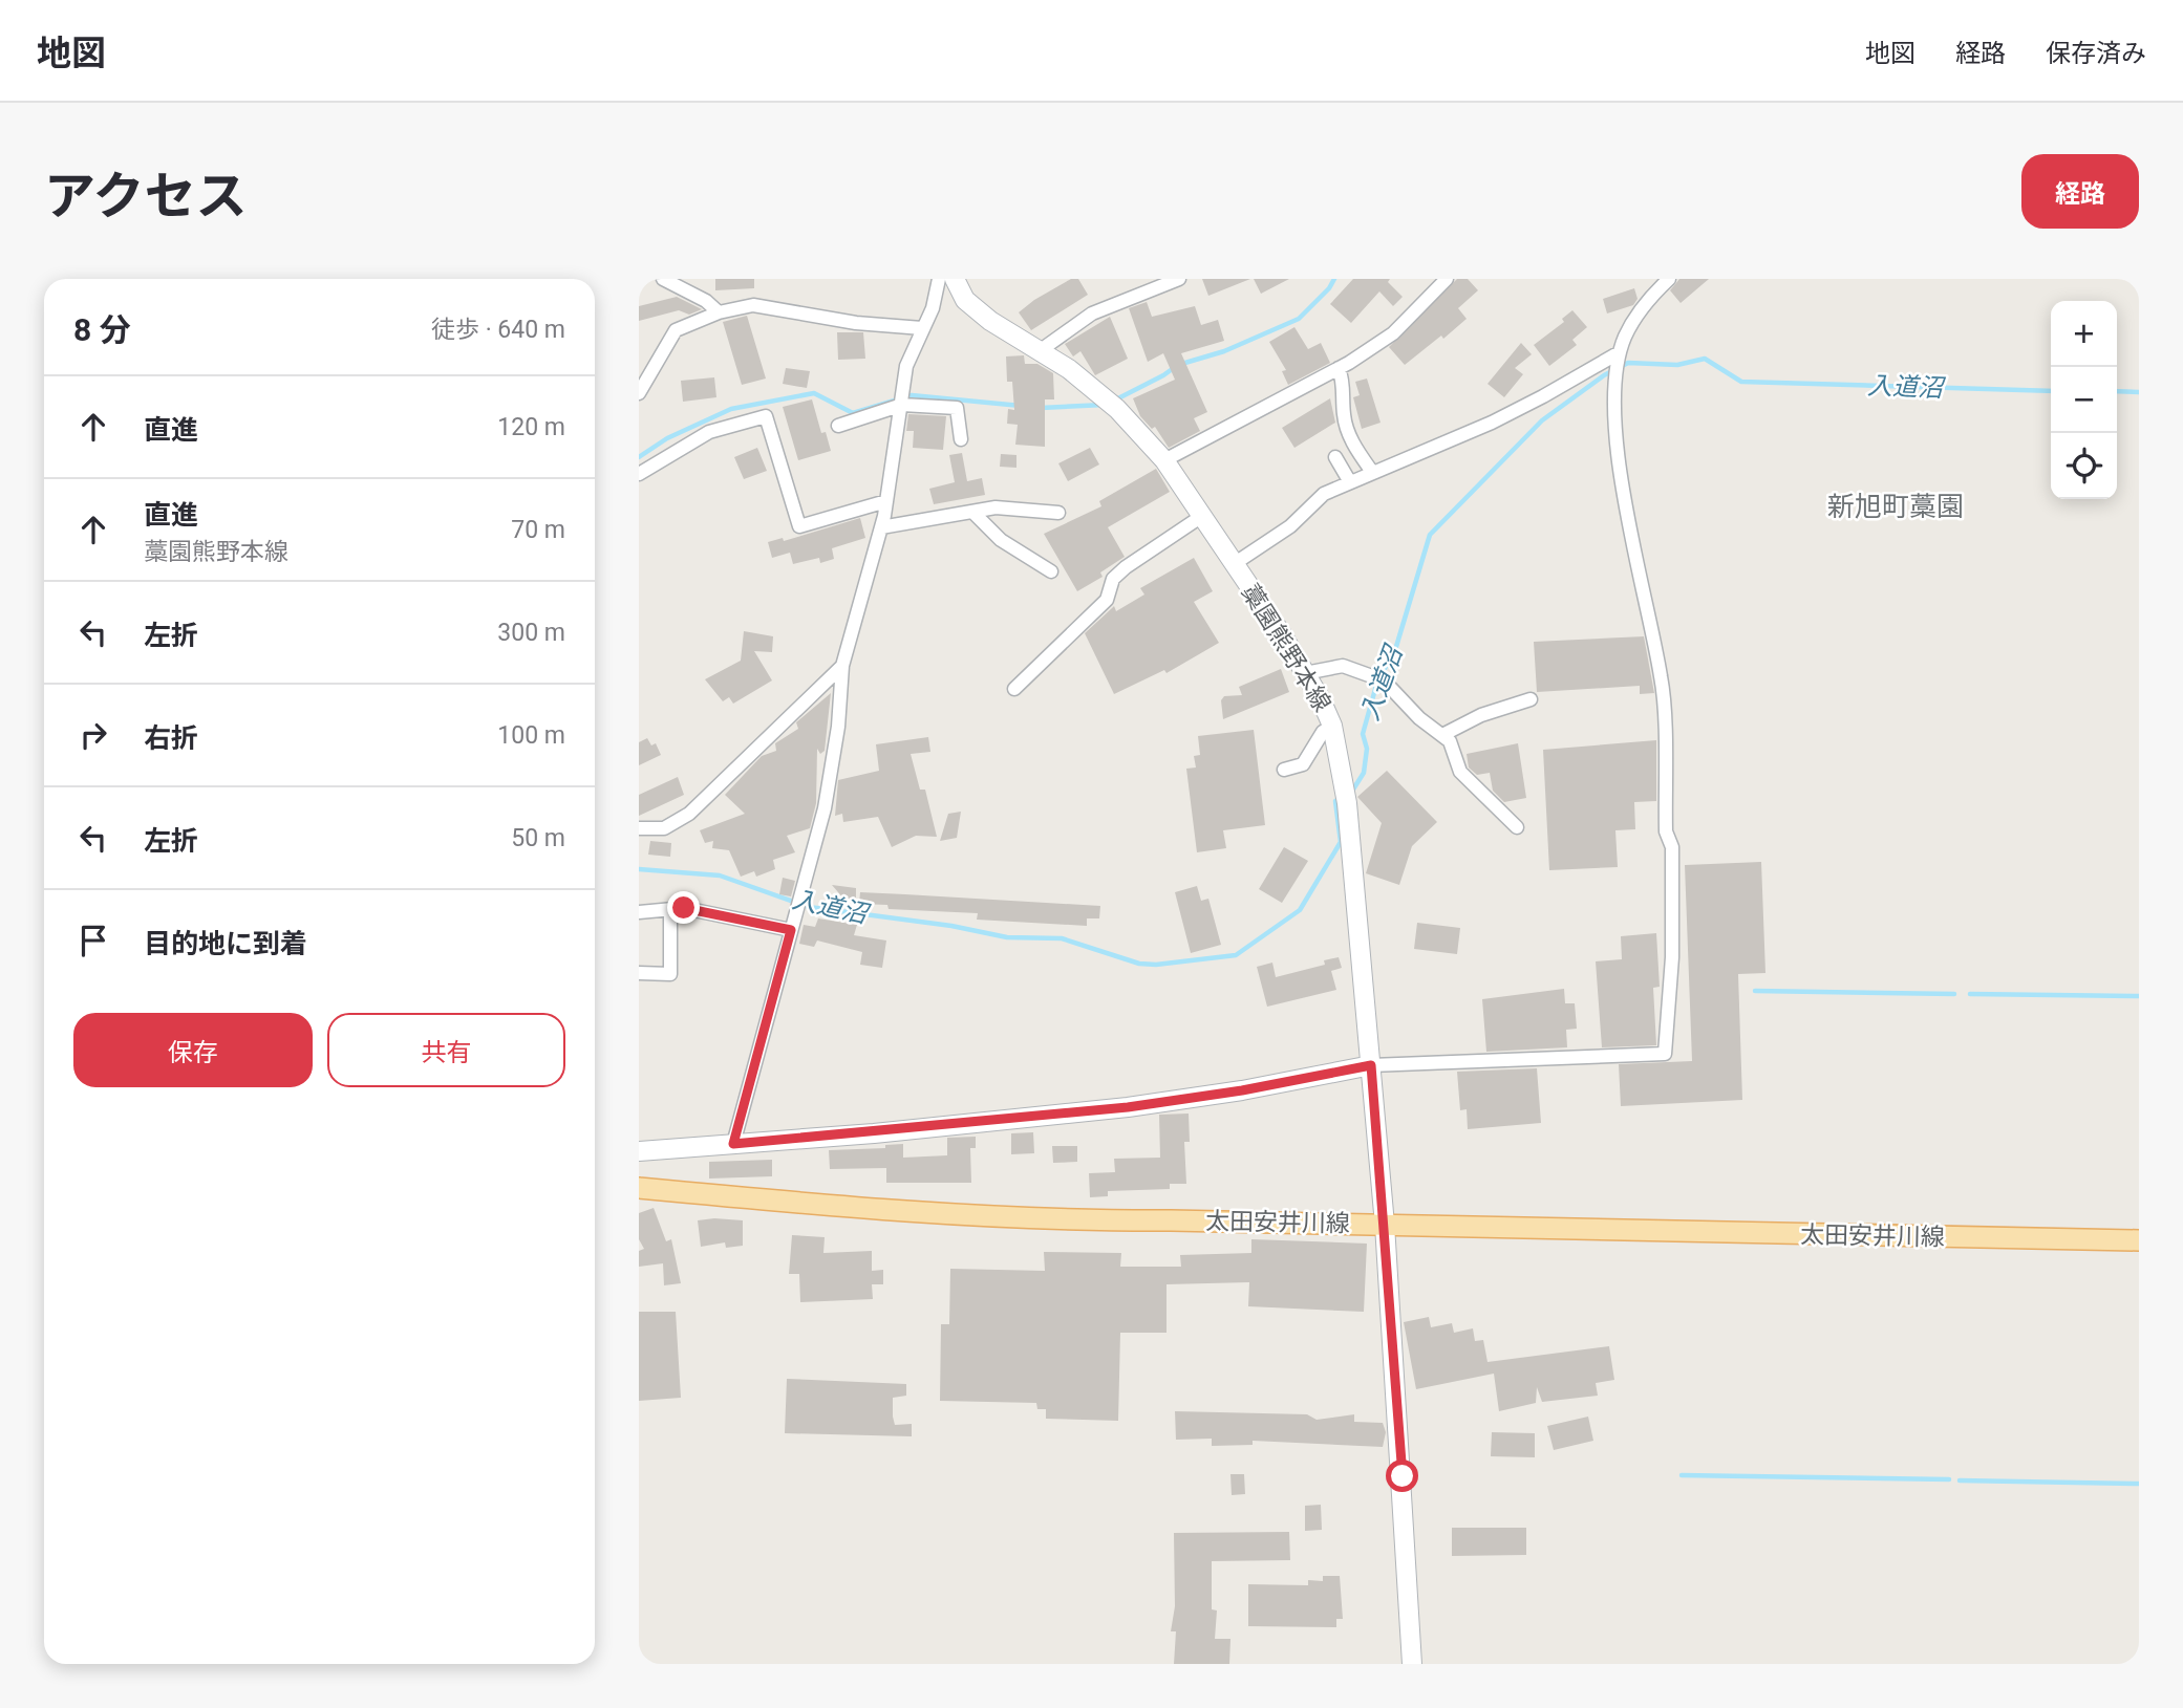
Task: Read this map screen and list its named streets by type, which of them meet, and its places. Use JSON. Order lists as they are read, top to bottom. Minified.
{"streets":{"main road":["太田安井川線"],"street":["藁園熊野本線"]},"crossings":[["藁園熊野本線","太田安井川線"]],"districts":["新旭町藁園"],"water":["入道沼"],"page":{"header":"地図","nav":["地図","経路","保存済み"],"title":"アクセス","buttons":["経路",["保存","共有"]],"heading":["8 分","徒歩 · 640 m"],"map_buttons":["+","−"],"list":[["直進","120 m"],["直進","藁園熊野本線","70 m"],["左折","300 m"],["右折","100 m"],["左折","50 m"],"目的地に到着"]}}
